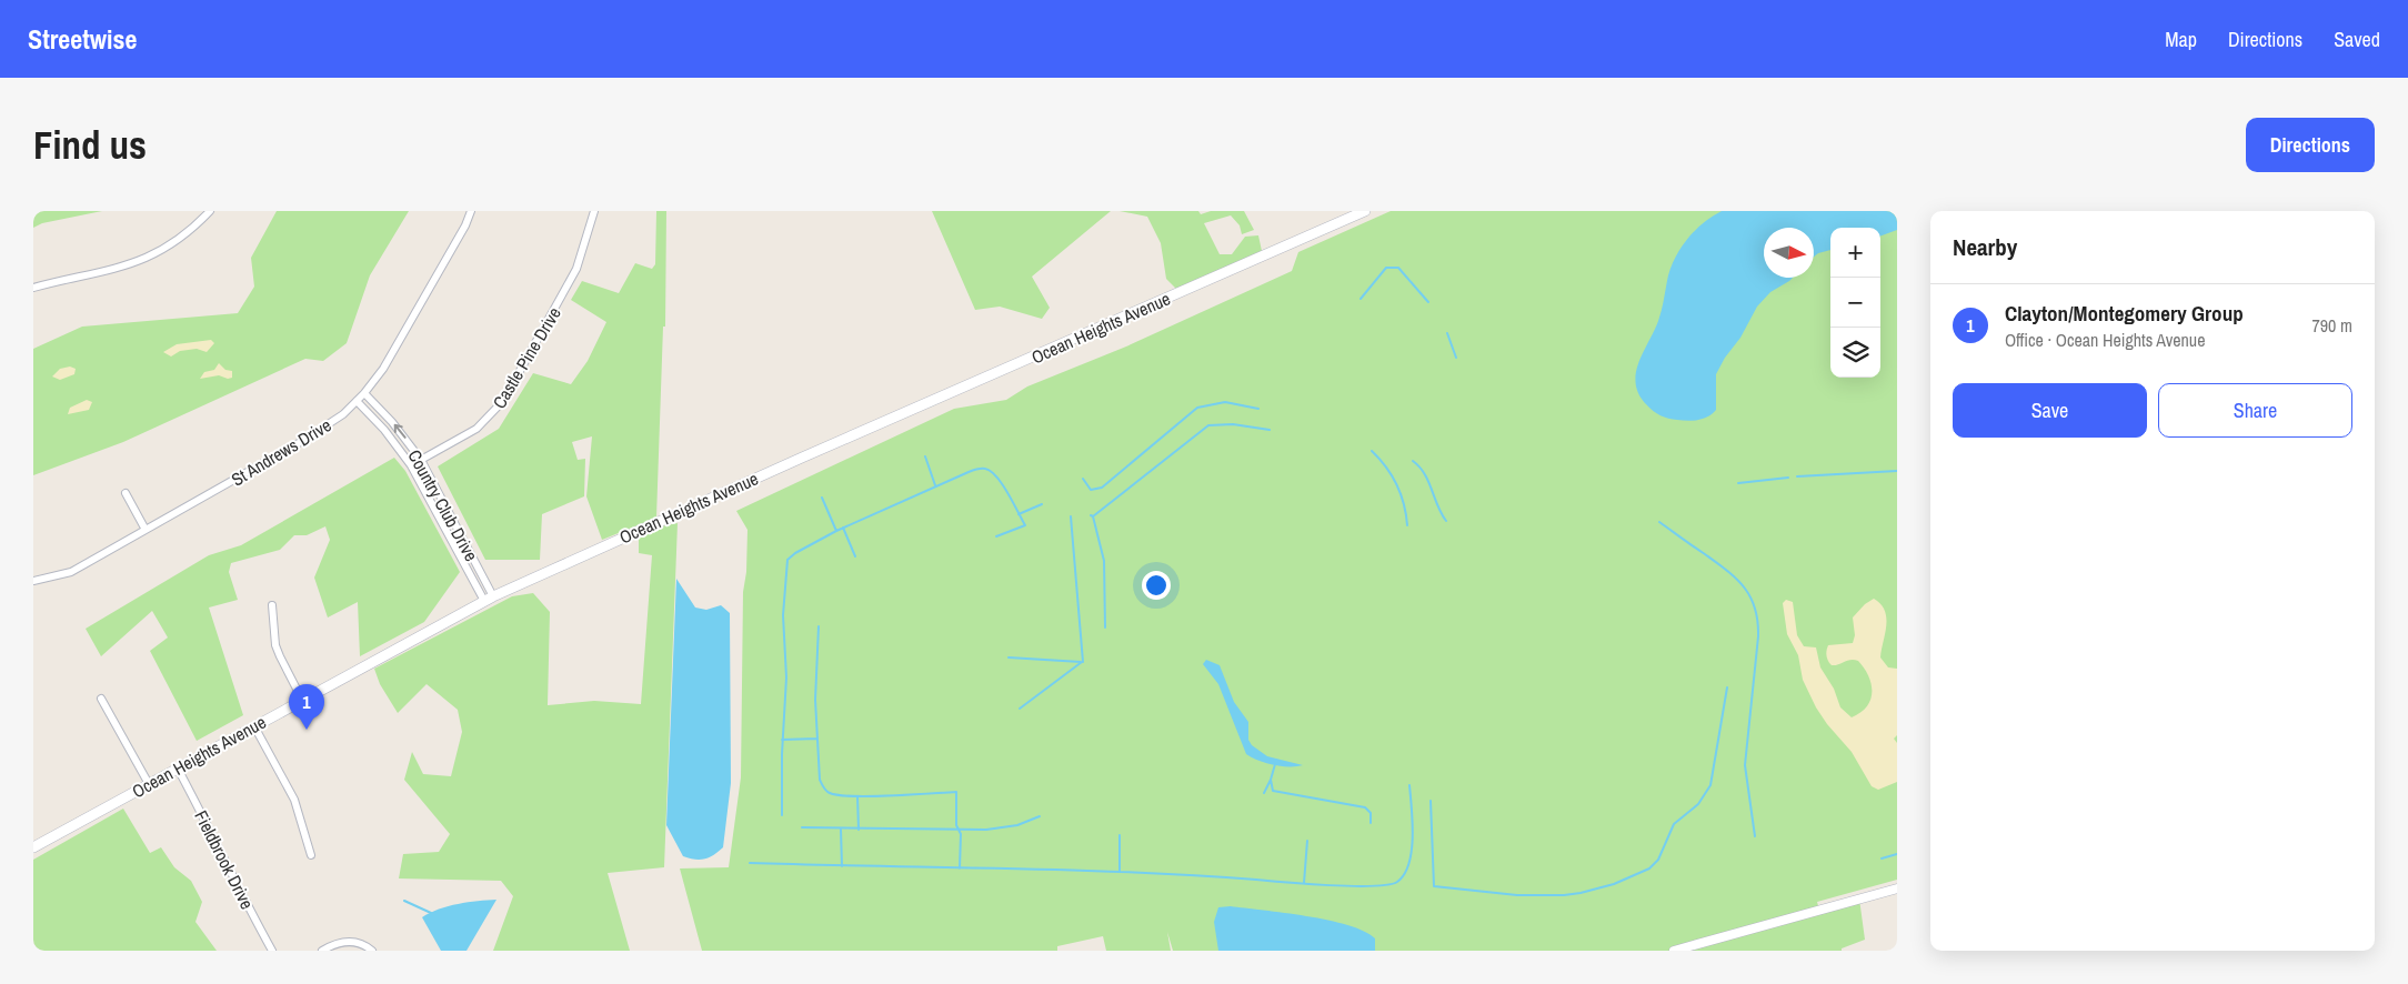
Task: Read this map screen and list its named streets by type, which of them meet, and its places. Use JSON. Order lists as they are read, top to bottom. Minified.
{"streets":{"main road":["Ocean Heights Avenue"],"street":["Castle Pine Drive","St Andrews Drive","Country Club Drive","Fieldbrook Drive"]},"crossings":[["Ocean Heights Avenue","Country Club Drive"],["Ocean Heights Avenue","Fieldbrook Drive"],["Castle Pine Drive","Country Club Drive"],["St Andrews Drive","Country Club Drive"]],"north":"right","page":{"header":"Streetwise","nav":["Map","Directions","Saved"],"buttons":["Directions",["Save","Share"]],"title":"Find us","heading":"Nearby","map_buttons":["+","−"],"list":[{"mark":"1","name":"Clayton/Montegomery Group","note":"Office · Ocean Heights Avenue","value":"790 m"}],"pins":"1"}}
